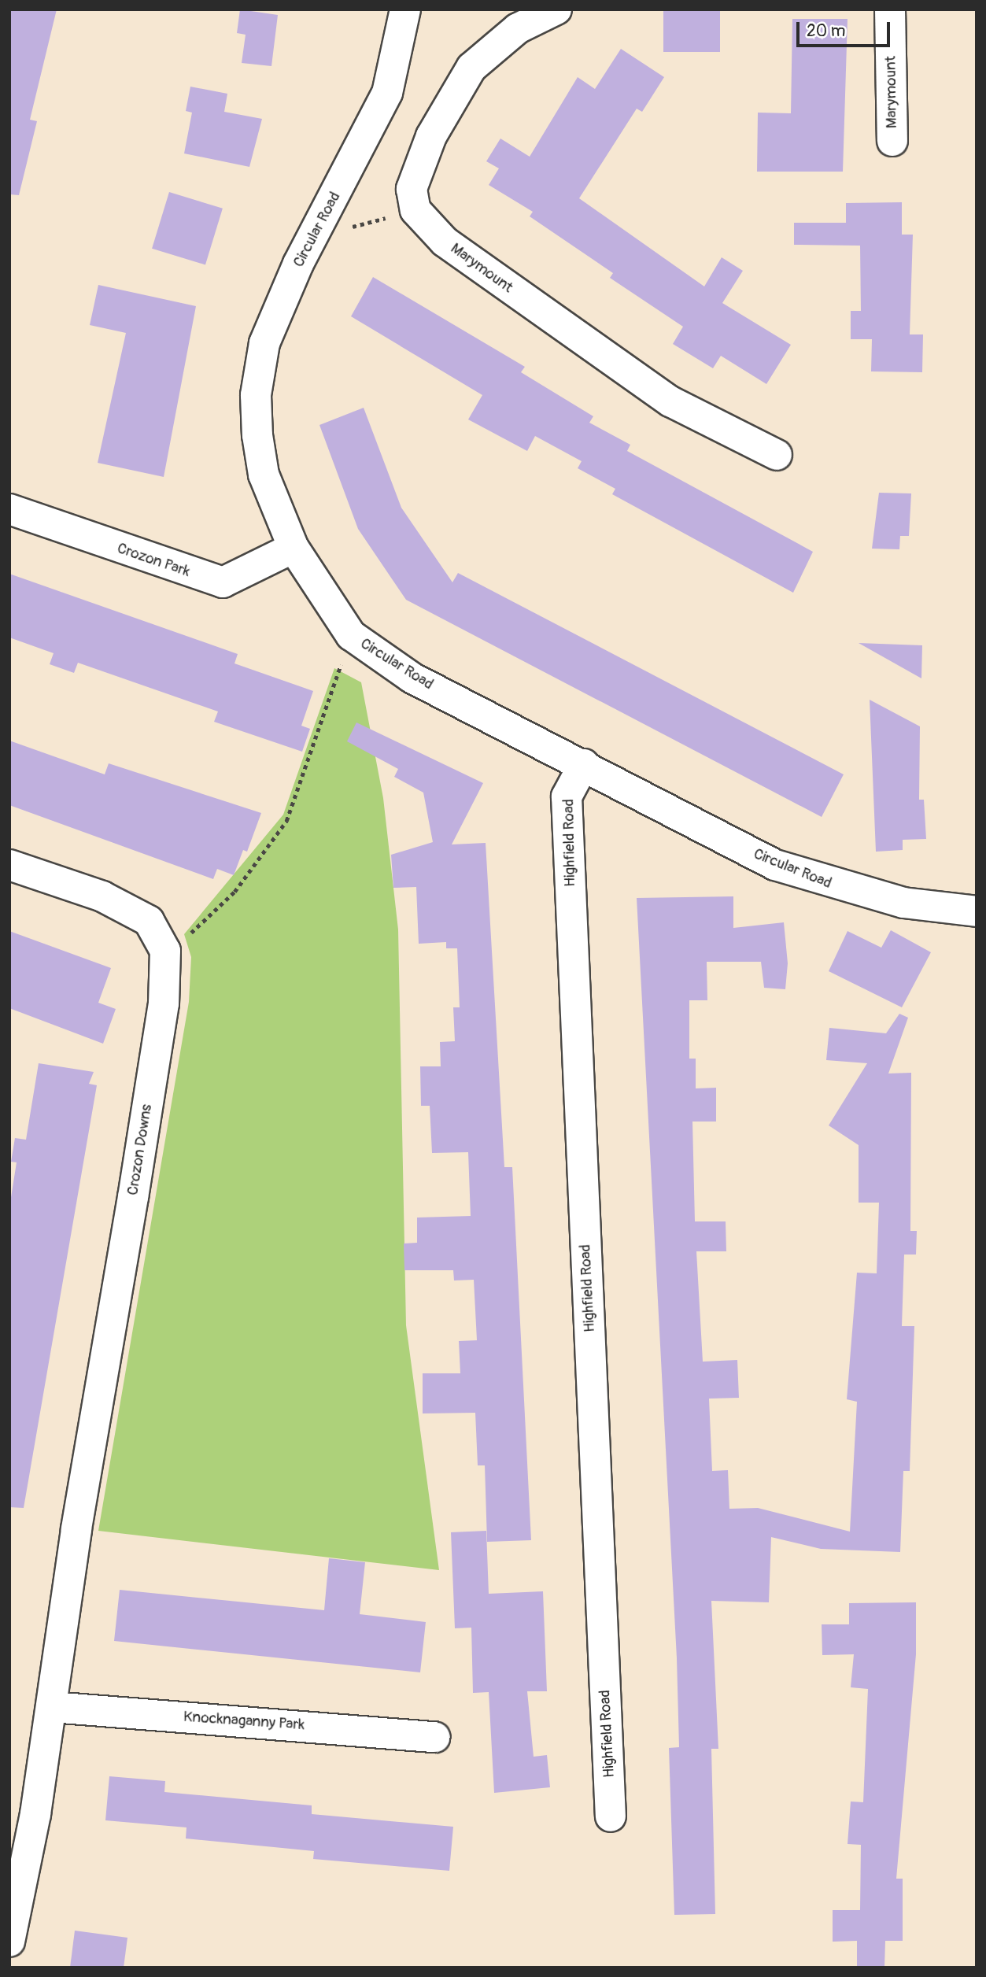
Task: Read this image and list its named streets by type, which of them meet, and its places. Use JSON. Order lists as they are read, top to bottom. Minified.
{"streets":{"street":["Marymount","Circular Road","Crozon Park","Highfield Road","Crozon Downs","Knocknaganny Park"]},"crossings":[["Circular Road","Crozon Park"],["Circular Road","Highfield Road"],["Crozon Downs","Knocknaganny Park"]],"scale_bar":"20 m"}
